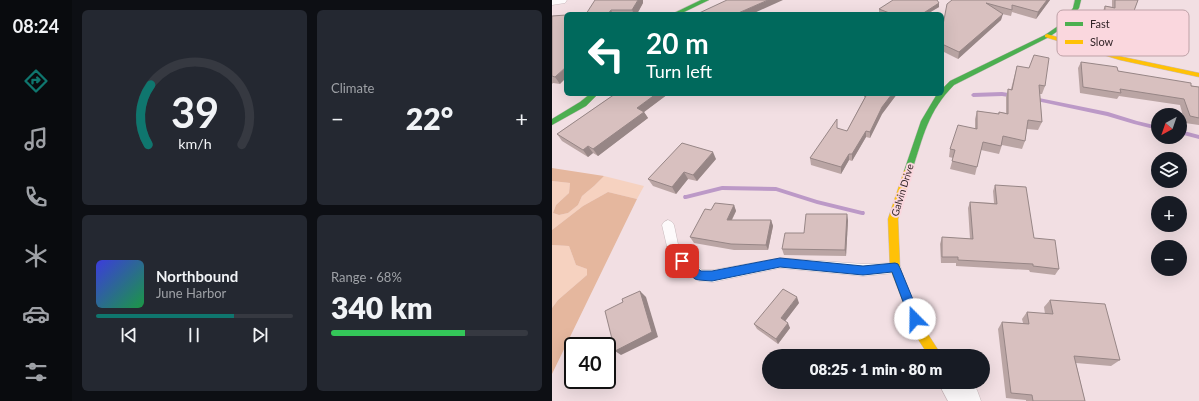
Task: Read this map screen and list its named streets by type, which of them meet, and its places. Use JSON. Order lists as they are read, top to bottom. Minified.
{"streets":{"street":["Galvin Drive"]},"legend":["Fast","Slow"],"north":"bottom left","page":{"tabs":"08:24","tile":["Climate",["Range · 68%","340 km"]],"turn":["20 m","Turn left"],"heat":["−","22°","+"],"map_buttons":["+","−"],"song":["Northbound","June Harbor"],"limit":"40","trip":"08:25 · 1 min · 80 m","gauge":["39","km/h"]}}
